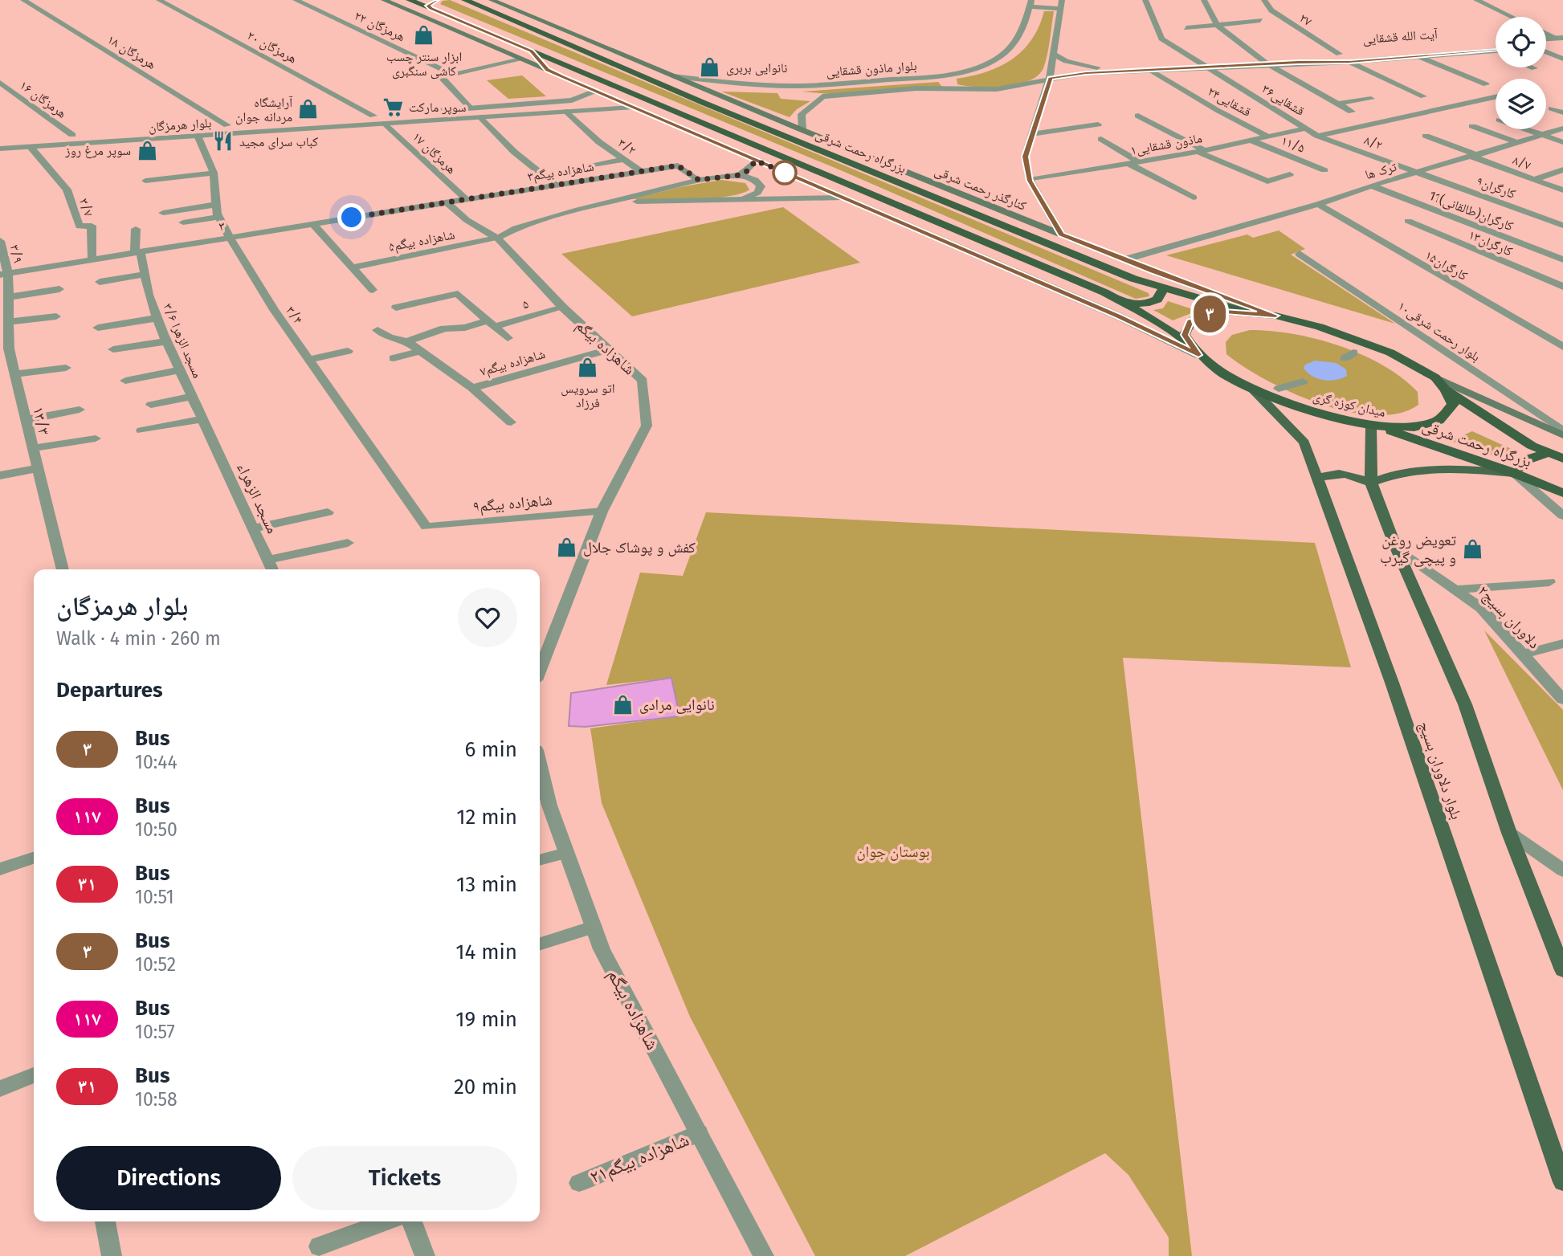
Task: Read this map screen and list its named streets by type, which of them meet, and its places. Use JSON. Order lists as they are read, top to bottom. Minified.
{"streets":{"highway":["بزرگراه رحمت شرقی","میدان کوزه گری"],"main road":["کنارگذر رحمت شرقی","بلوار دلاوران بسیج"],"street":["۲۷","هرمزگان ۲۲","آیت الله قشقایی","هرمزگان ۲۰","هرمزگان ۱۸","بلوار ماذون قشقایی","هرمزگان ۱۶","قشقایی۳۶","قشقایی۲۴","بلوار هرمزگان","۸/۲","ماذون قشقایی۱","۱۱/۵","۳/۲","هرمزگان ۱۷","۸/۷","ترک ها","۳شاهزاده بیگم","کارگران۹","۳/۷","11کارگران(طالقانی)","۳","شاهزاده بیگم۵","کارگران۱۳","۳/۹","۱۵کارگران","۵","۳/۴","۱۰بلوار رحمت شرقی","مسجد الزهرا ۳/۶","شاهزاده بیگم","شاهزاده بیگم۷","۱۳/۳","مسجد الزهراء","شاهزاده بیگم۹","دلاوران بسیج۲","شاهزاده بیگم۲۱"]},"crossings":[["۲۷","آیت الله قشقایی"],["آیت الله قشقایی","قشقایی۳۶"],["آیت الله قشقایی","قشقایی۲۴"],["هرمزگان ۲۰","بلوار هرمزگان"],["هرمزگان ۱۸","بلوار هرمزگان"],["بلوار ماذون قشقایی","کنارگذر رحمت شرقی"],["هرمزگان ۱۶","بلوار هرمزگان"],["قشقایی۳۶","۸/۲"],["قشقایی۳۶","ماذون قشقایی۱"],["قشقایی۲۴","ماذون قشقایی۱"],["بلوار هرمزگان","۳/۲"],["بلوار هرمزگان","هرمزگان ۱۷"],["بلوار هرمزگان","۳/۷"],["۸/۲","ترک ها"],["۸/۲","کارگران۹"],["ماذون قشقایی۱","۱۱/۵"],["۳/۲","۳شاهزاده بیگم"],["بزرگراه رحمت شرقی","میدان کوزه گری"],["هرمزگان ۱۷","۳شاهزاده بیگم"],["۸/۷","ترک ها"],["ترک ها","کارگران۹"],["ترک ها","کنارگذر رحمت شرقی"],["ترک ها","11کارگران(طالقانی)"],["ترک ها","۱۵کارگران"],["۳شاهزاده بیگم","۳"],["۳شاهزاده بیگم","شاهزاده بیگم"],["۳","۳/۹"],["۳","۳/۴"],["۳","مسجد الزهرا ۳/۶"],["۳","شاهزاده بیگم"],["۳","۱۳/۳"],["شاهزاده بیگم۵","شاهزاده بیگم"],["۳/۹","۱۳/۳"],["۵","شاهزاده بیگم"],["۳/۴","شاهزاده بیگم۹"],["مسجد الزهرا ۳/۶","مسجد الزهراء"],["شاهزاده بیگم","شاهزاده بیگم۷"],["شاهزاده بیگم","شاهزاده بیگم۹"],["شاهزاده بیگم","شاهزاده بیگم۲۱"],["میدان کوزه گری","بلوار دلاوران بسیج"]],"parks":["بوستان جوان"],"places":{"shop":["ابزار سنتر چسب کاشی سنگبری","نانوایی بربری","آرایشگاه مردانه جوان","سوپر مرغ روز","اتو سرویس فرزاد","کفش و پوشاک جلال","تعویض روغن و پیچی گیرب","نانوایی مرادی"],"supermarket":["سوپر مارکت"],"restaurant":["کباب سرای مجید"]},"lines":["bus line ۳"],"page":{"on_map":"۳","heading":[["بلوار هرمزگان","Walk · 4 min · 260 m"],"Departures"],"list":[{"mark":"۳","name":"Bus","note":"10:44","value":"6 min"},{"mark":"۱۱۷","name":"Bus","note":"10:50","value":"12 min"},{"mark":"۳۱","name":"Bus","note":"10:51","value":"13 min"},{"mark":"۳","name":"Bus","note":"10:52","value":"14 min"},{"mark":"۱۱۷","name":"Bus","note":"10:57","value":"19 min"},{"mark":"۳۱","name":"Bus","note":"10:58","value":"20 min"}],"buttons":["Directions","Tickets"]}}
